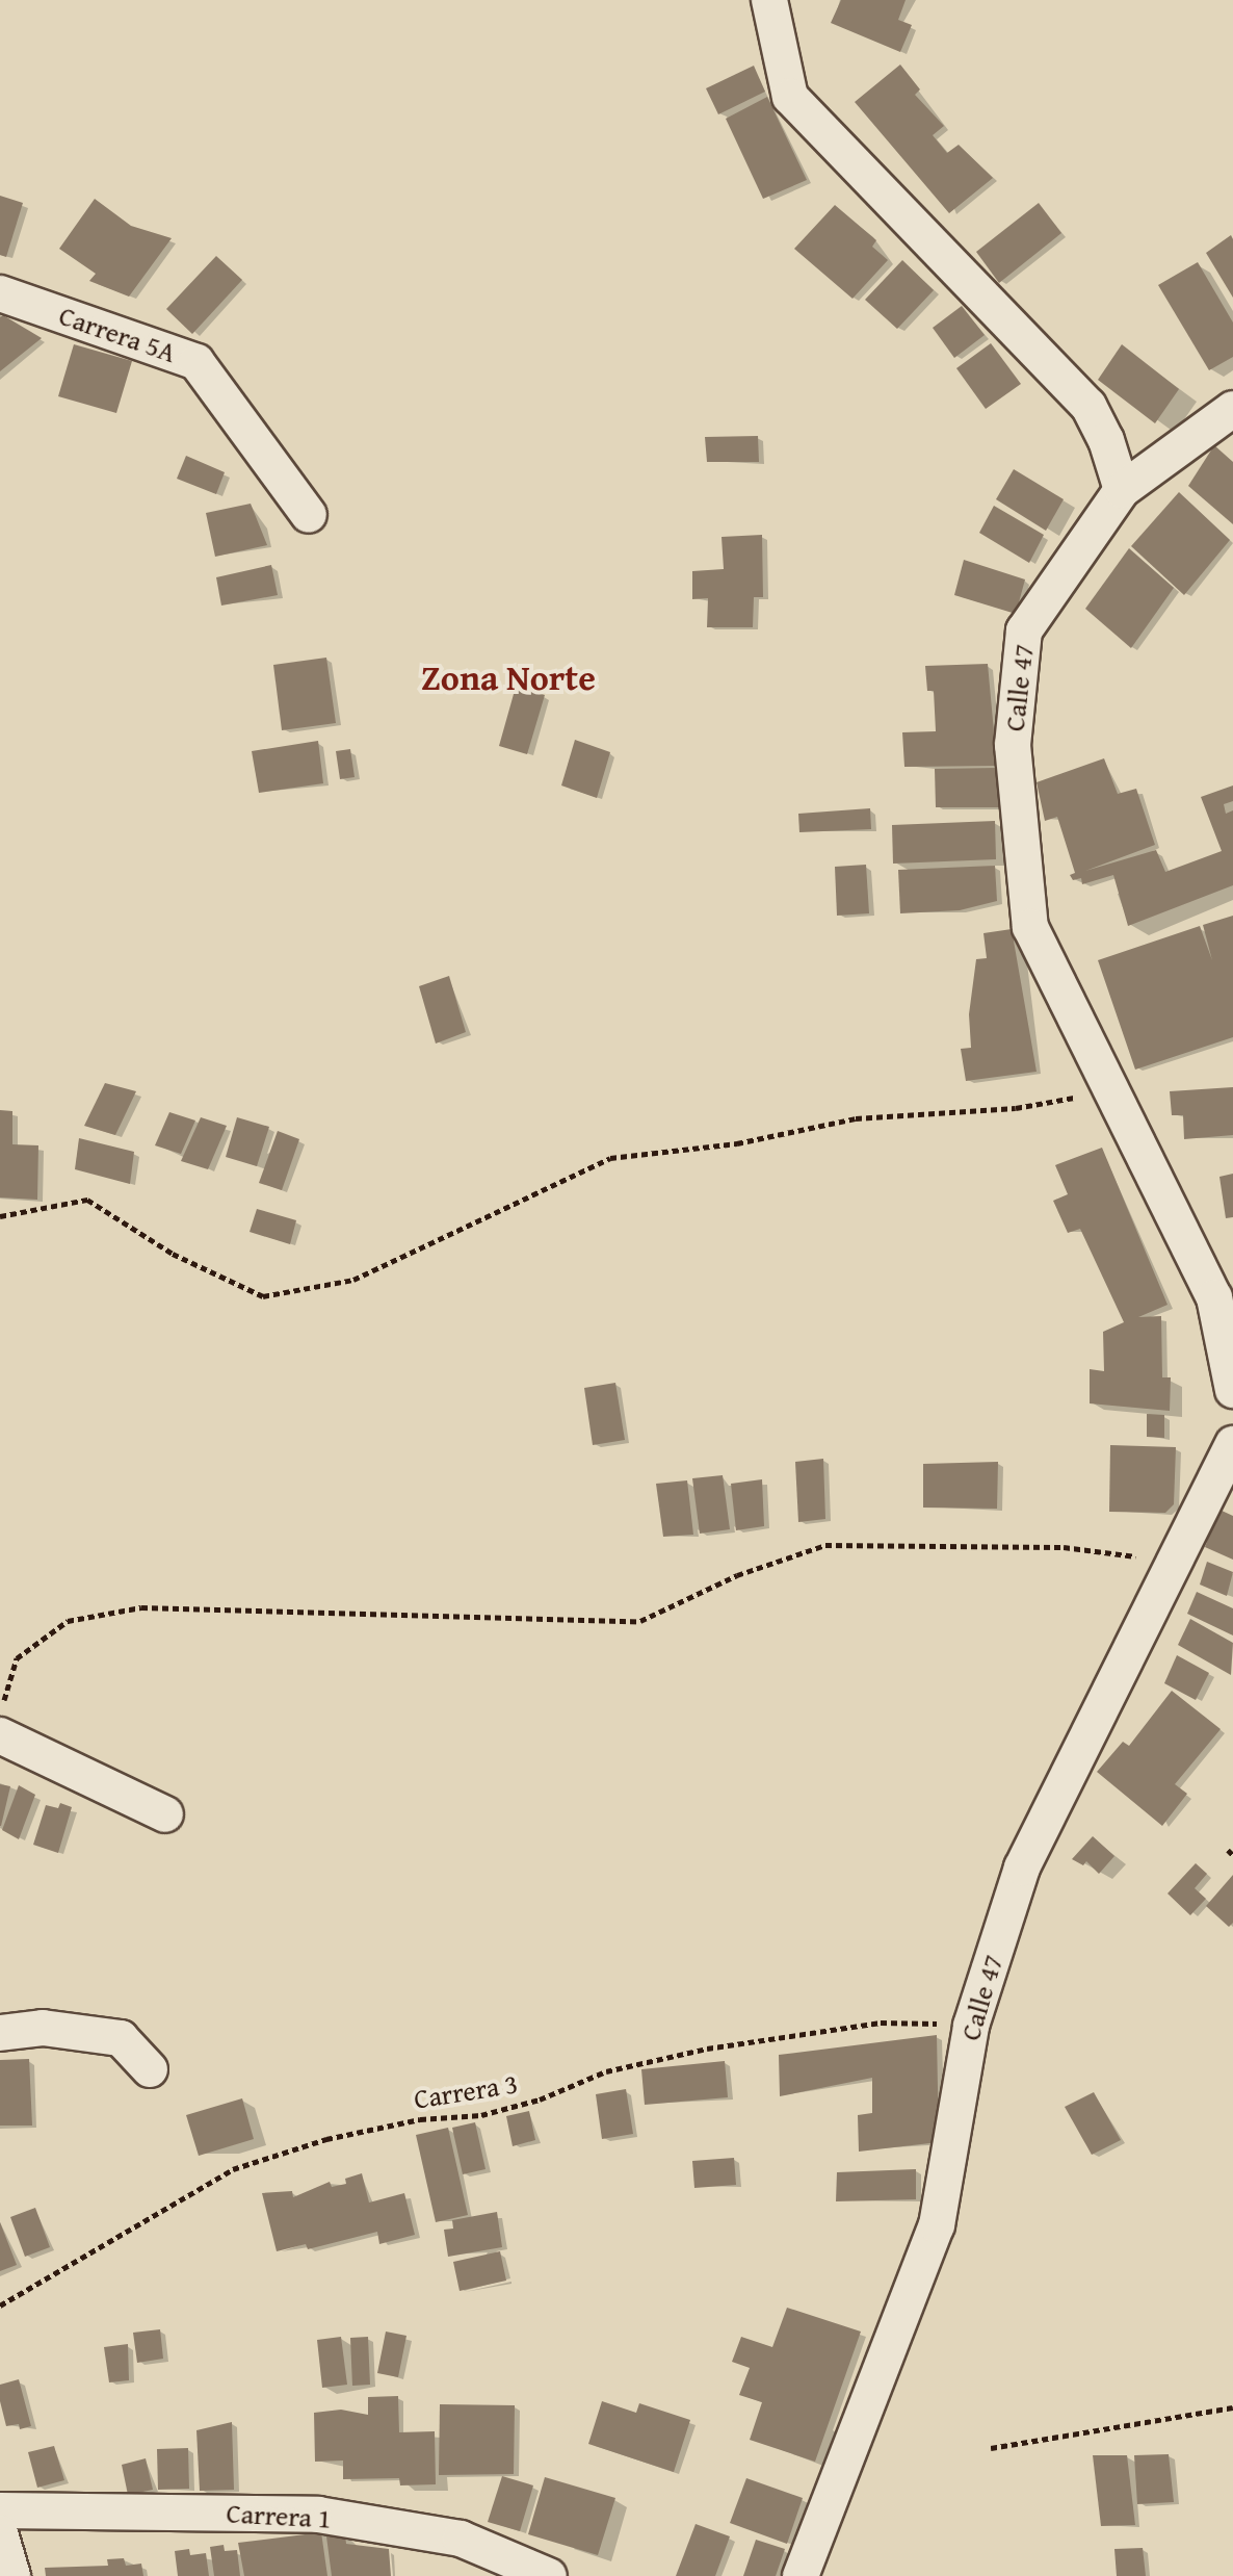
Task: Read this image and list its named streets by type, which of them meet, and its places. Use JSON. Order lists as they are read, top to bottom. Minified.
{"streets":{"street":["Carrera 5A","Calle 47","Carrera 1"],"path":["Carrera 3"]},"crossings":[["Calle 47","Carrera 3"]],"districts":["Zona Norte"]}
